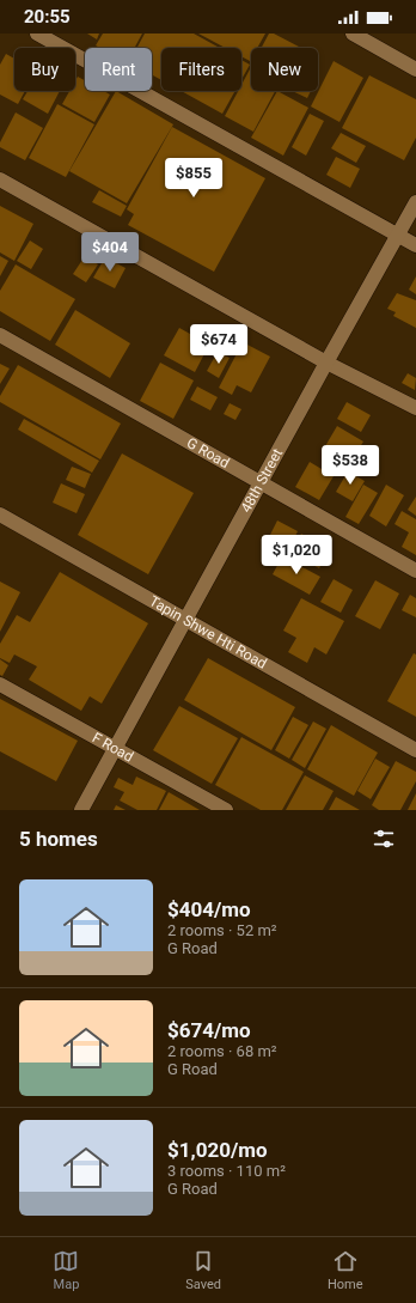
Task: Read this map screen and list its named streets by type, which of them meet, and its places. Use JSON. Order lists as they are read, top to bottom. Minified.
{"streets":{"street":["G Road","48th Street","Tapin Shwe Hti Road","F Road"]},"crossings":[["G Road","48th Street"],["48th Street","Tapin Shwe Hti Road"],["48th Street","F Road"]],"page":{"status":"20:55","chip":["Buy","Rent","Filters","New"],"price":["$855","$404","$674","$538","$1,020"],"heading":"5 homes","list":[{"name":"$404/mo","note":"2 rooms · 52 m² · G Road"},{"name":"$674/mo","note":"2 rooms · 68 m² · G Road"},{"name":"$1,020/mo","note":"3 rooms · 110 m² · G Road"}],"tabs":["Map","Saved","Home"]}}
